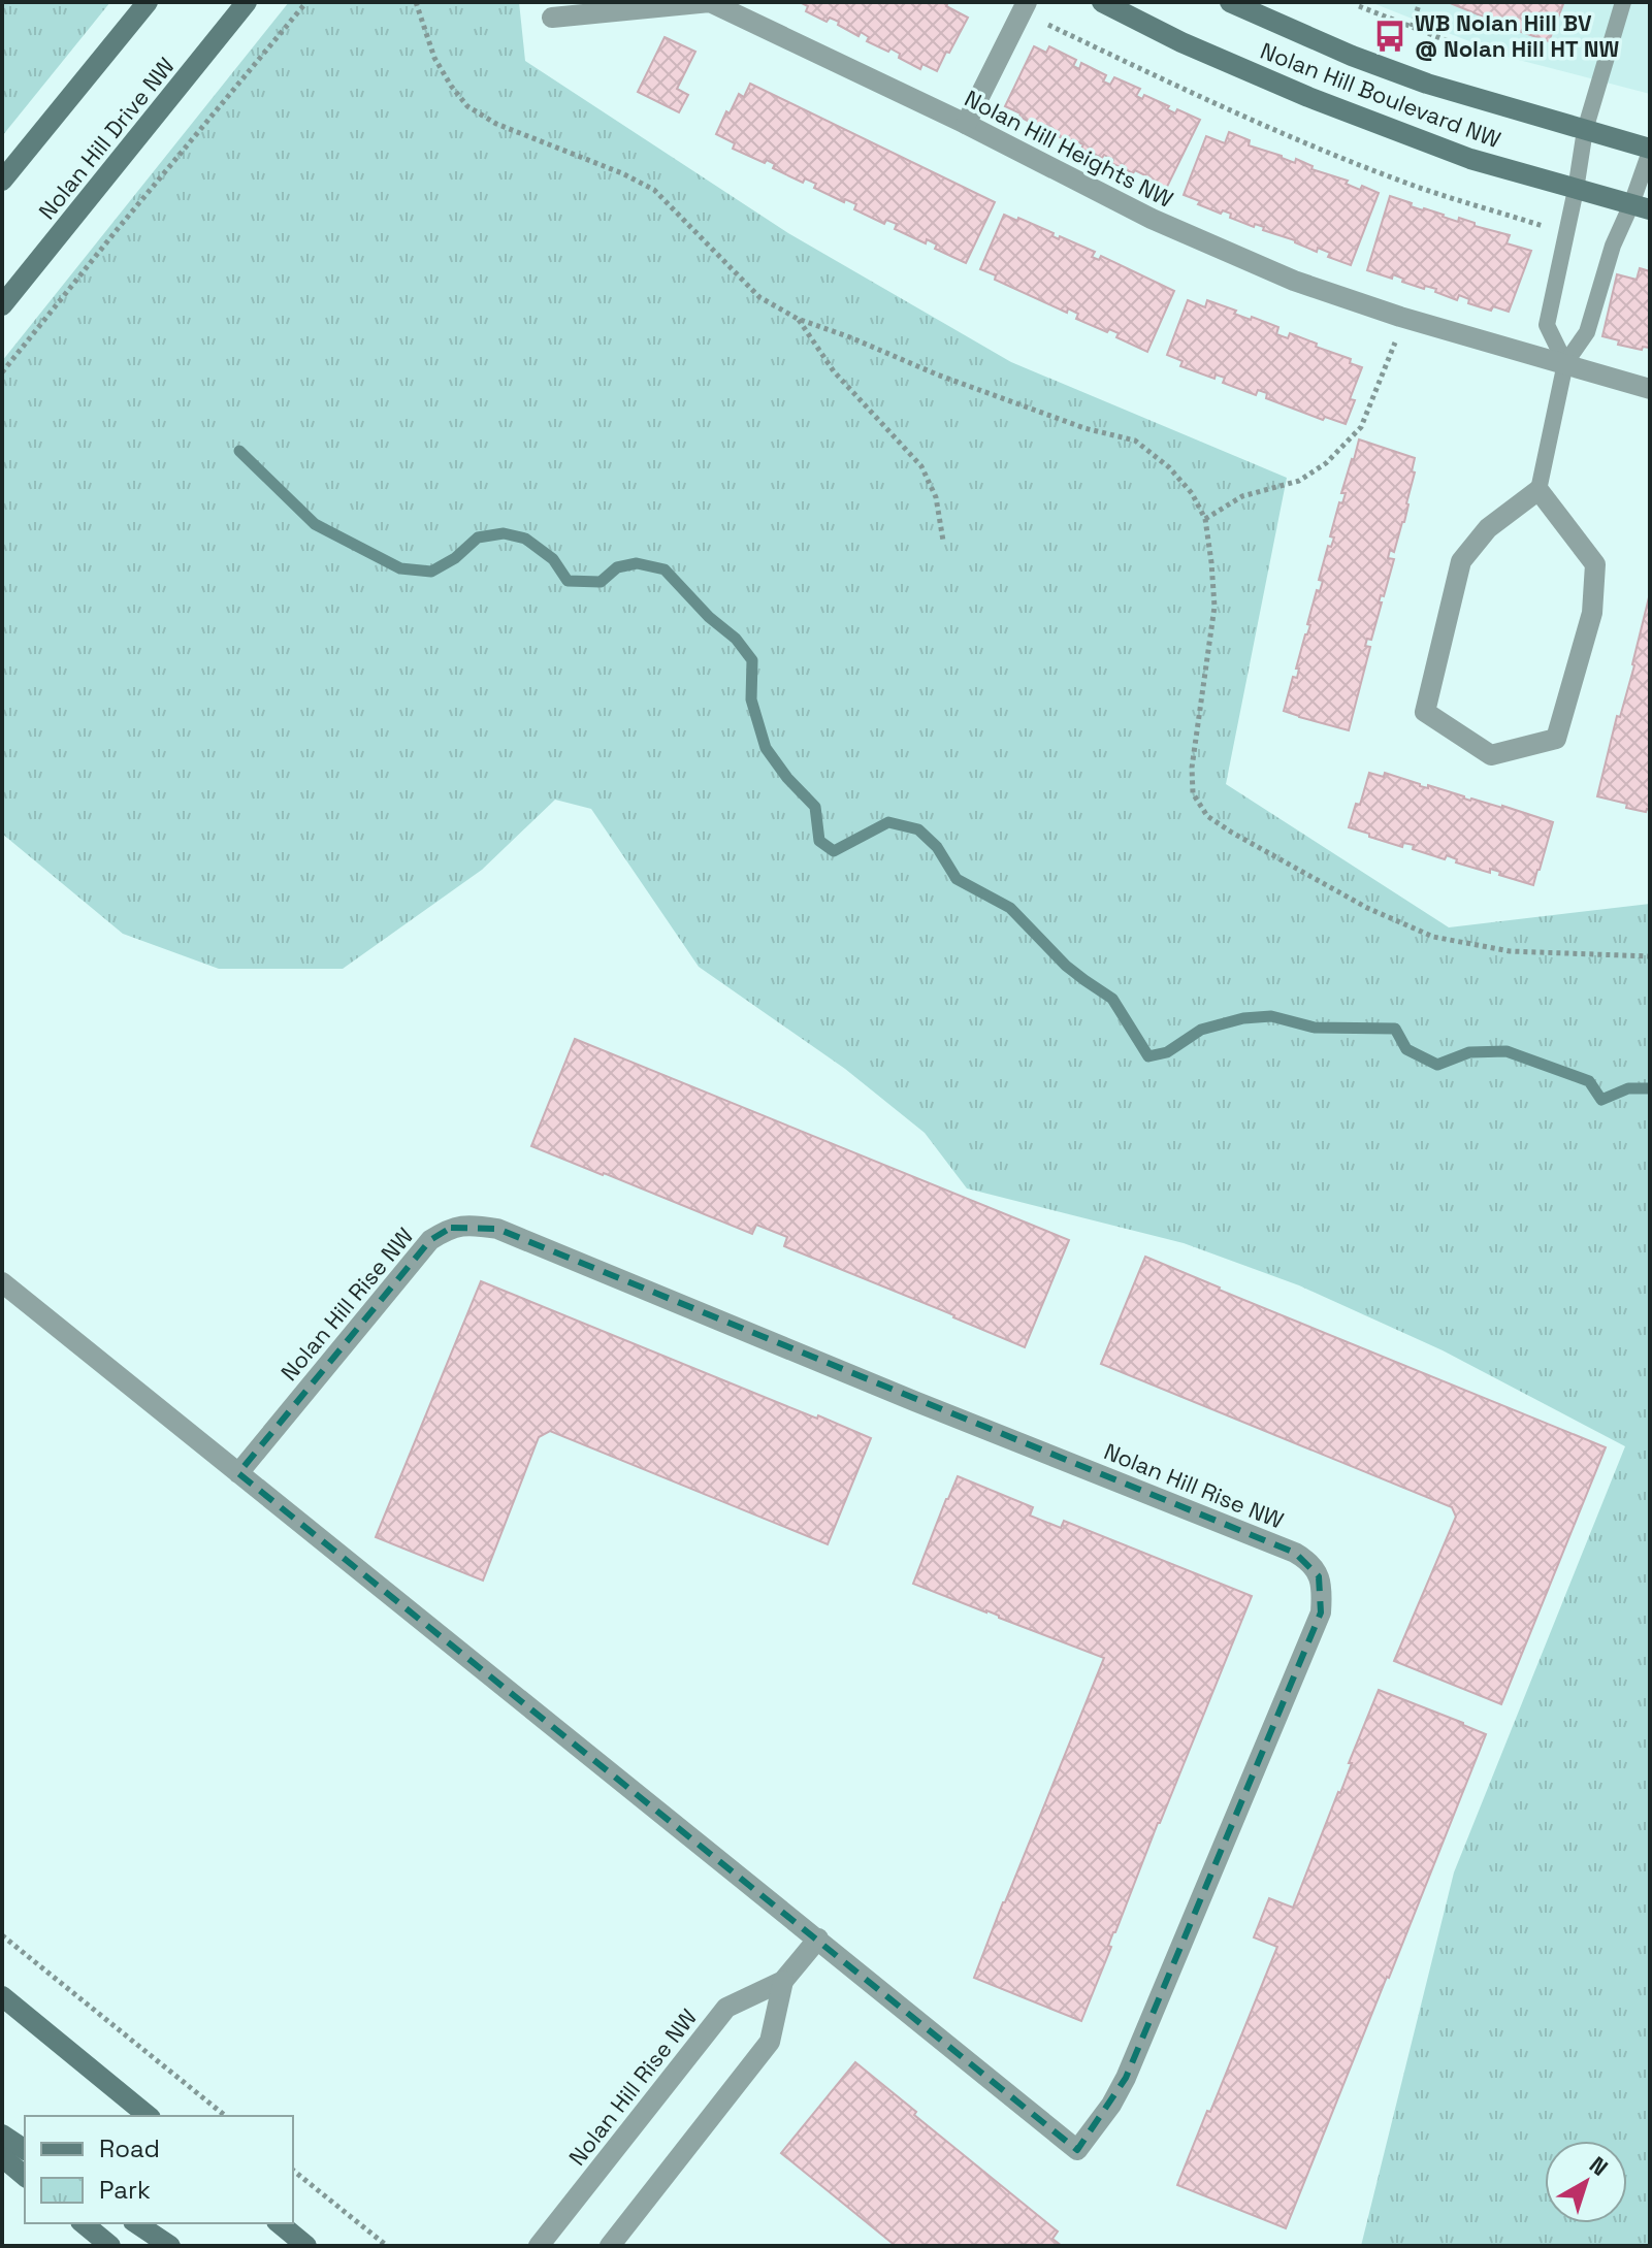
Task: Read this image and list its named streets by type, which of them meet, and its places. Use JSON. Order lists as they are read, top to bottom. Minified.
{"streets":{"street":["Nolan Hill Boulevard NW","Nolan Hill Drive NW","Nolan Hill Heights NW","Nolan Hill Rise NW"]},"places":{"bus stop":["WB Nolan Hill BV @ Nolan Hill HT NW"]},"legend":["Road","Park"],"north":"top right"}
